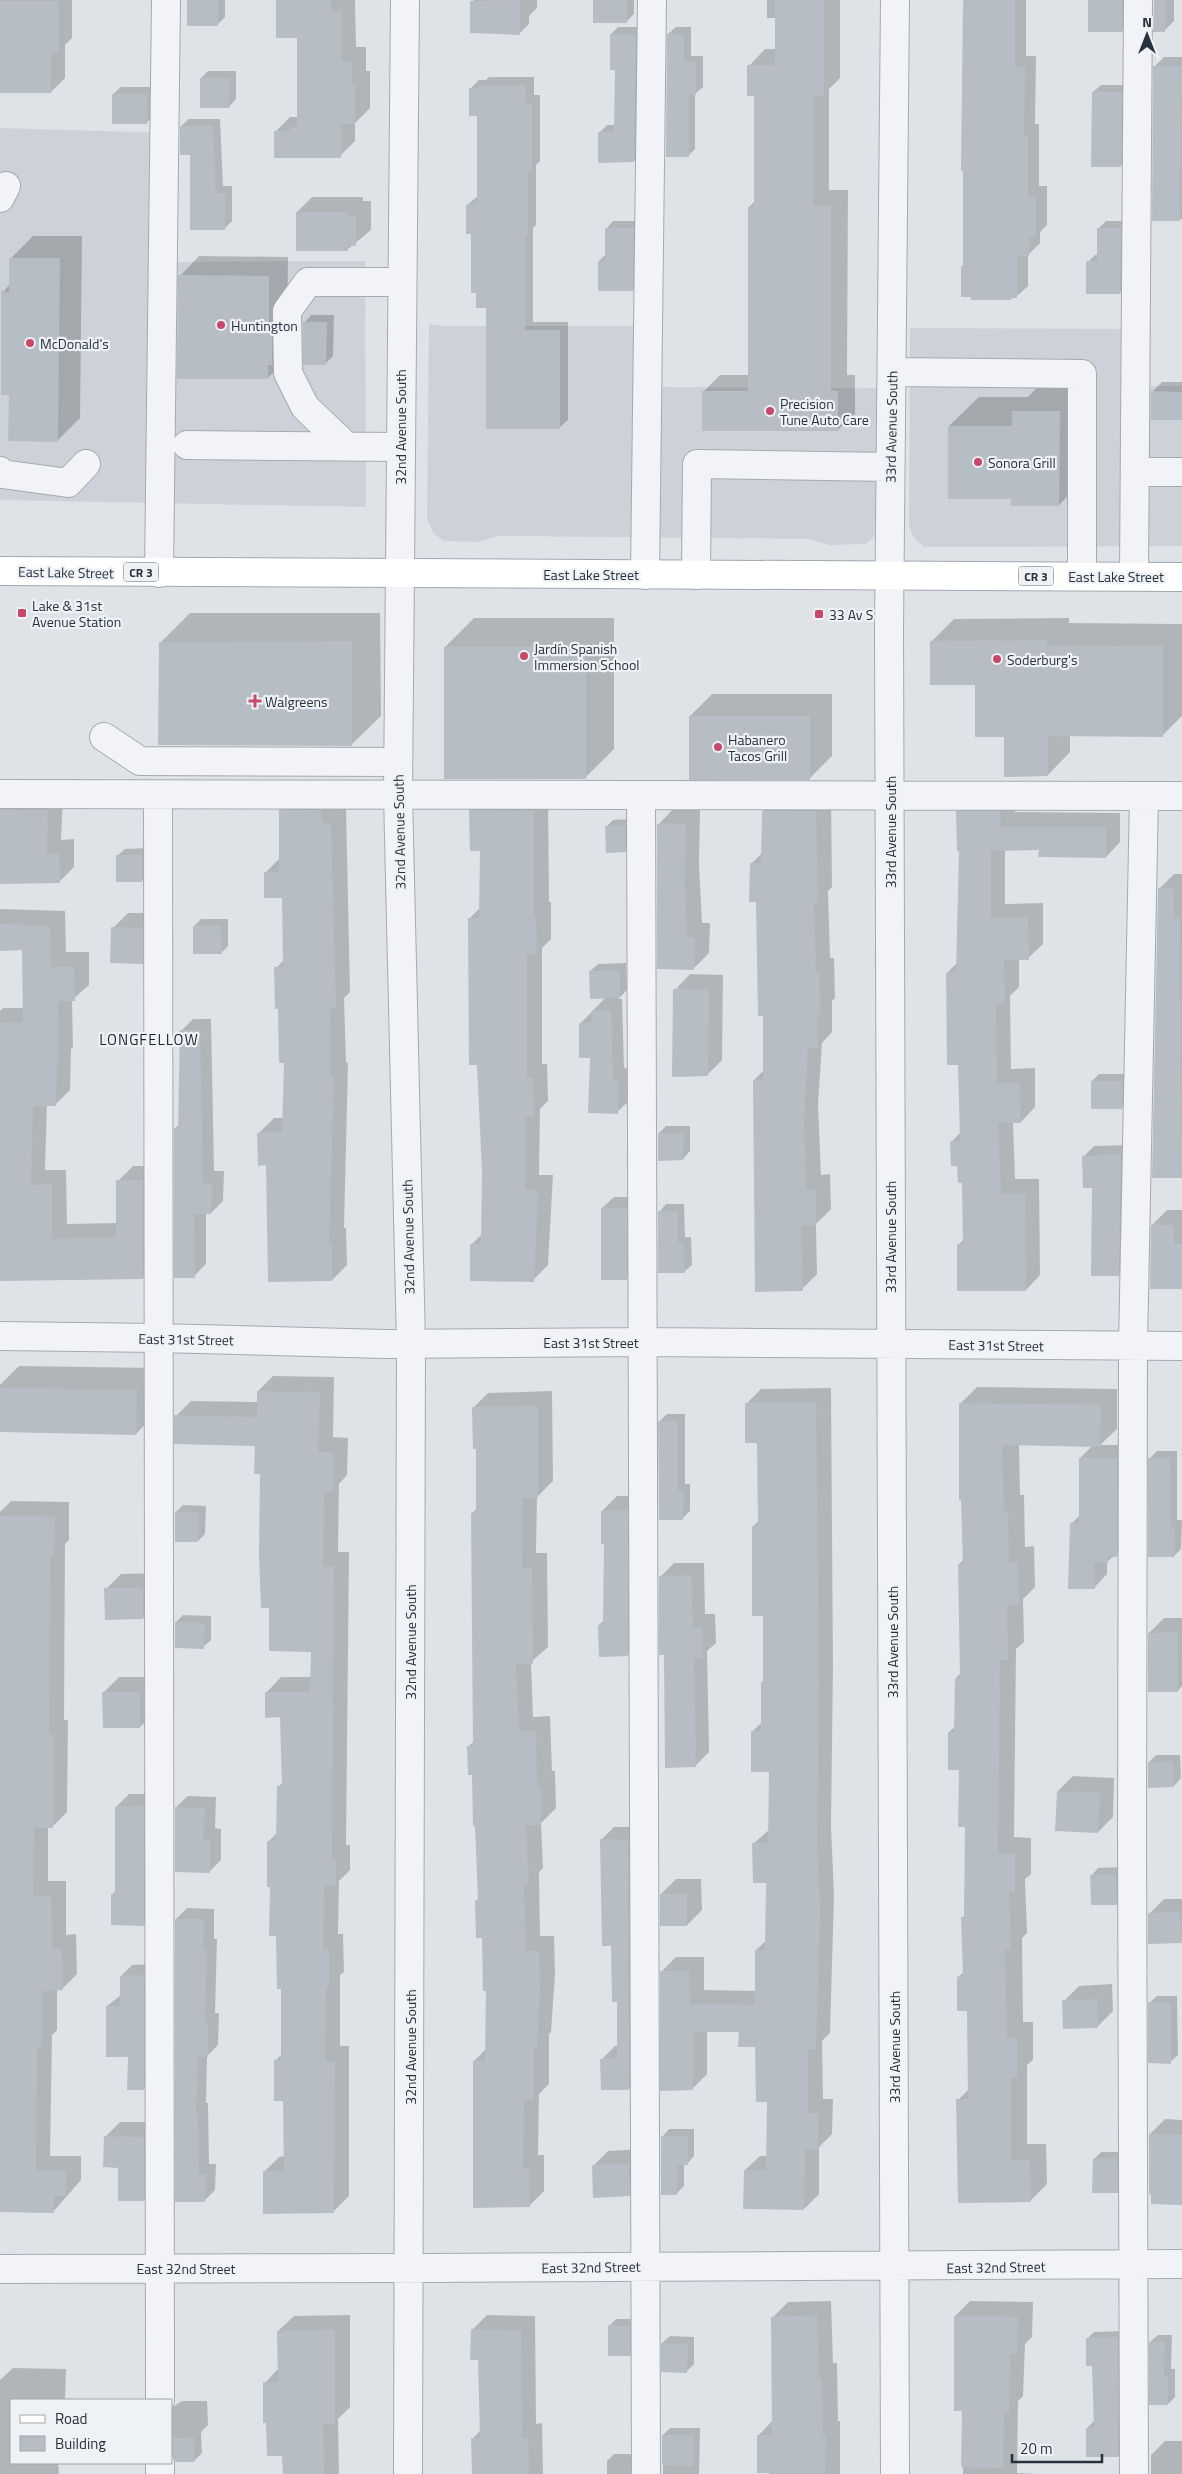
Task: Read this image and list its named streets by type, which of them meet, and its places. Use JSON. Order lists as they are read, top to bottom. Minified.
{"streets":{"main road":["East Lake Street","CR 3"],"street":["32nd Avenue South","33rd Avenue South","East 31st Street","East 32nd Street"]},"crossings":[["32nd Avenue South","East Lake Street"],["32nd Avenue South","East 31st Street"],["32nd Avenue South","East 32nd Street"],["33rd Avenue South","East Lake Street"],["33rd Avenue South","East 31st Street"],["33rd Avenue South","East 32nd Street"]],"districts":["LONGFELLOW"],"places":{"other":["Huntington","McDonald's","Precision Tune Auto Care","Sonora Grill","Jardín Spanish Immersion School","Soderburg's","Habanero Tacos Grill"],"transit":["Lake & 31st Avenue Station","33 Av S"],"health":["Walgreens"]},"legend":["Road","Building"],"scale_bar":"20 m","north":"top"}
